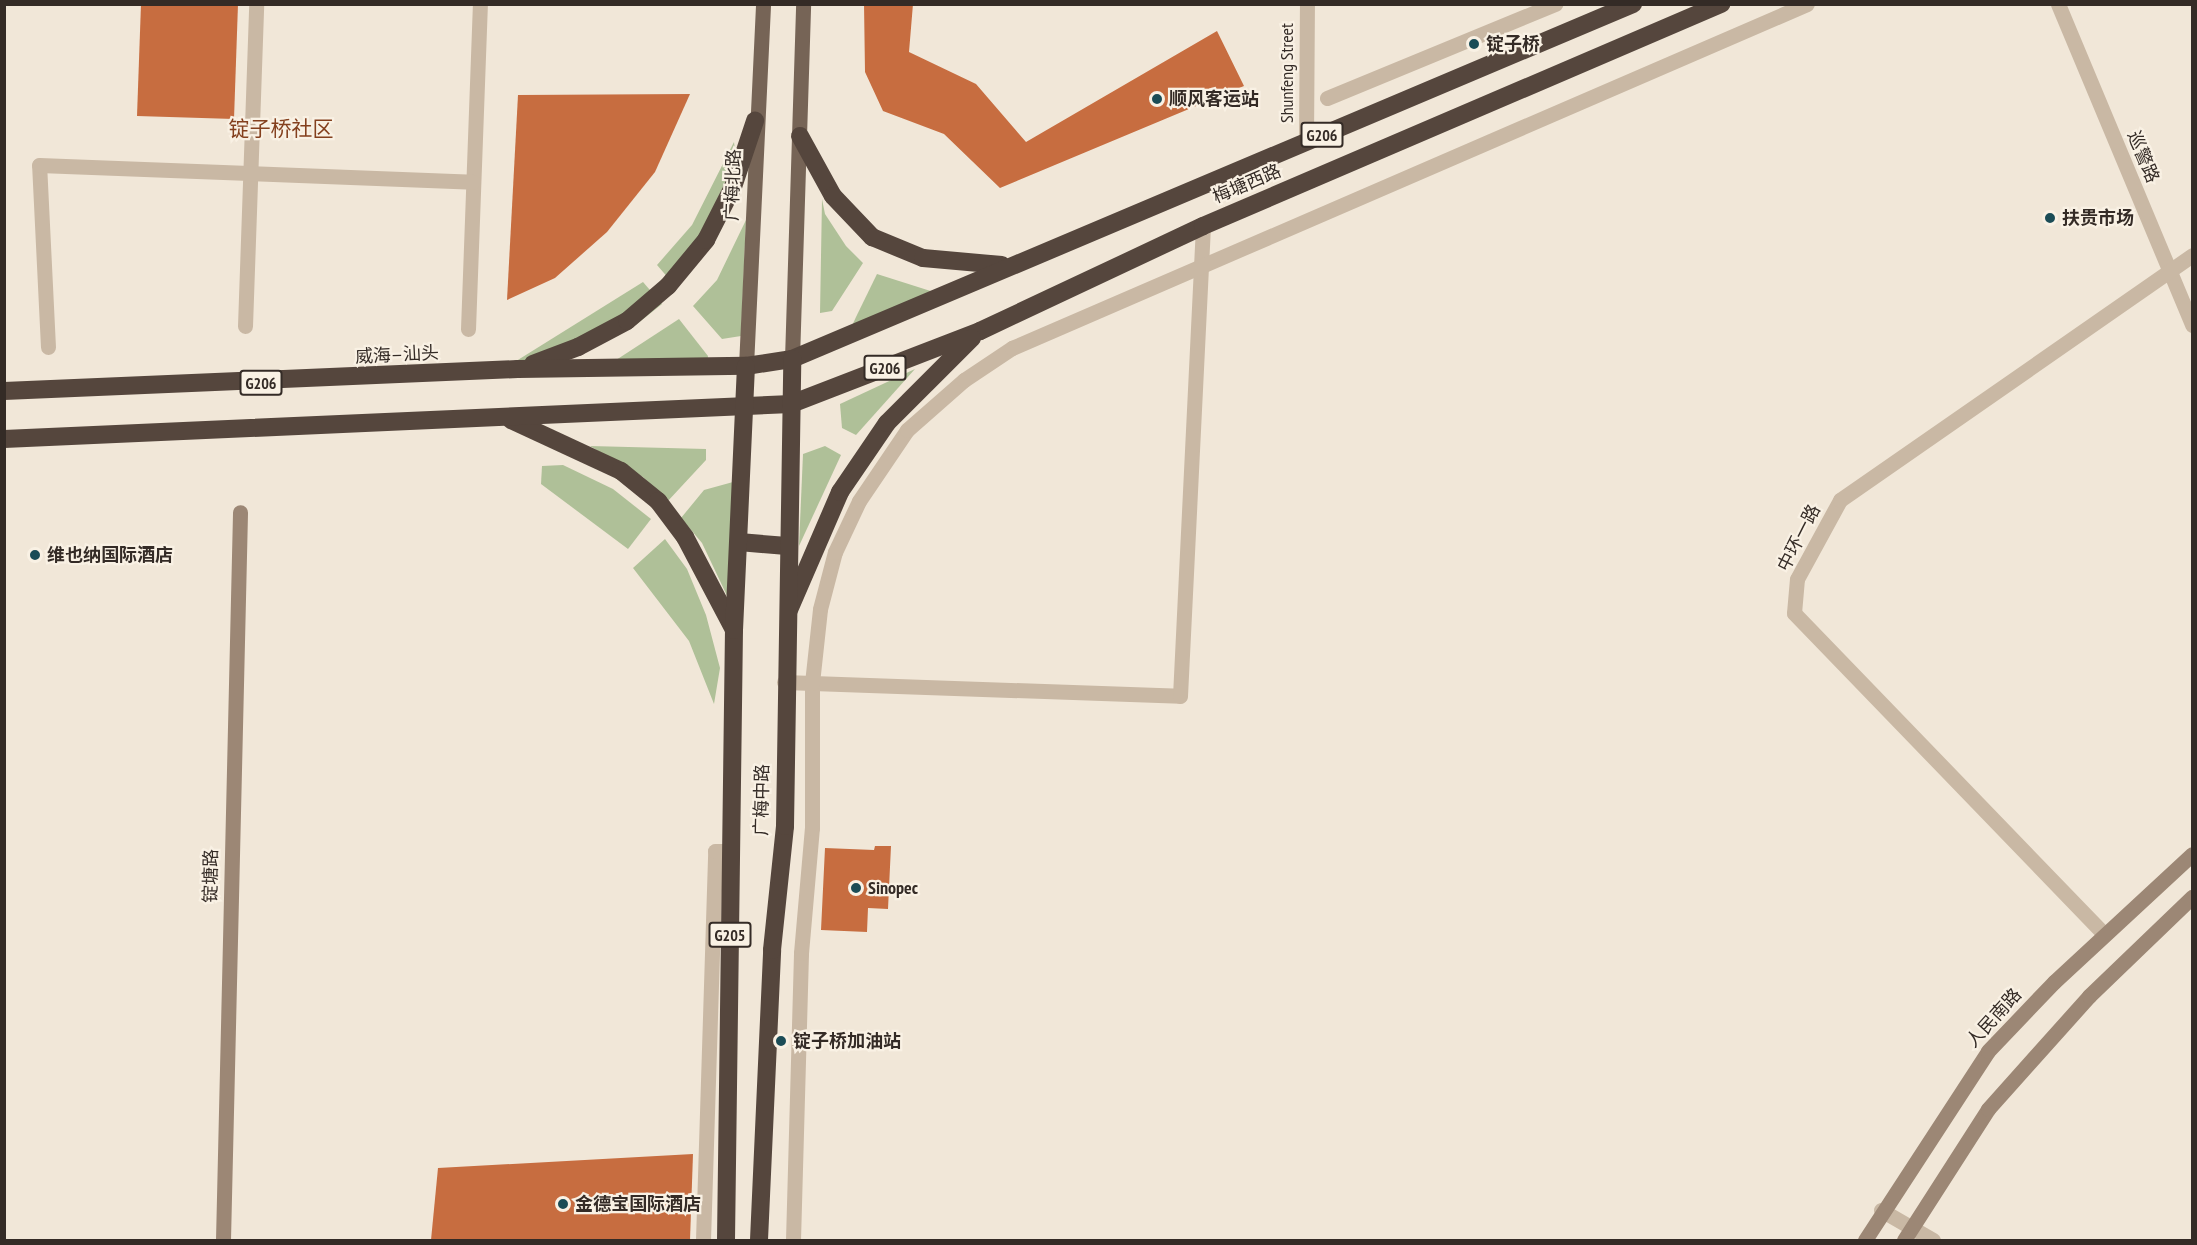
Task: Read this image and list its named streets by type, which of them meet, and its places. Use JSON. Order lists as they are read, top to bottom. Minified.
{"streets":{"highway":["G206","梅塘西路","威海—汕头","广梅中路","G205"],"main road":["广梅北路"],"street":["Shunfeng Street","巡警路","中环一路","锭塘路","人民南路"]},"crossings":[["Shunfeng Street","梅塘西路"],["G206","梅塘西路"],["G206","广梅中路"],["巡警路","中环一路"],["梅塘西路","威海—汕头"],["梅塘西路","广梅中路"],["广梅北路","威海—汕头"],["广梅北路","广梅中路"],["威海—汕头","广梅中路"],["中环一路","人民南路"]],"districts":["锭子桥社区"],"places":["锭子桥","顺风客运站","扶贵市场","维也纳国际酒店","Sinopec","锭子桥加油站","金德宝国际酒店"]}
